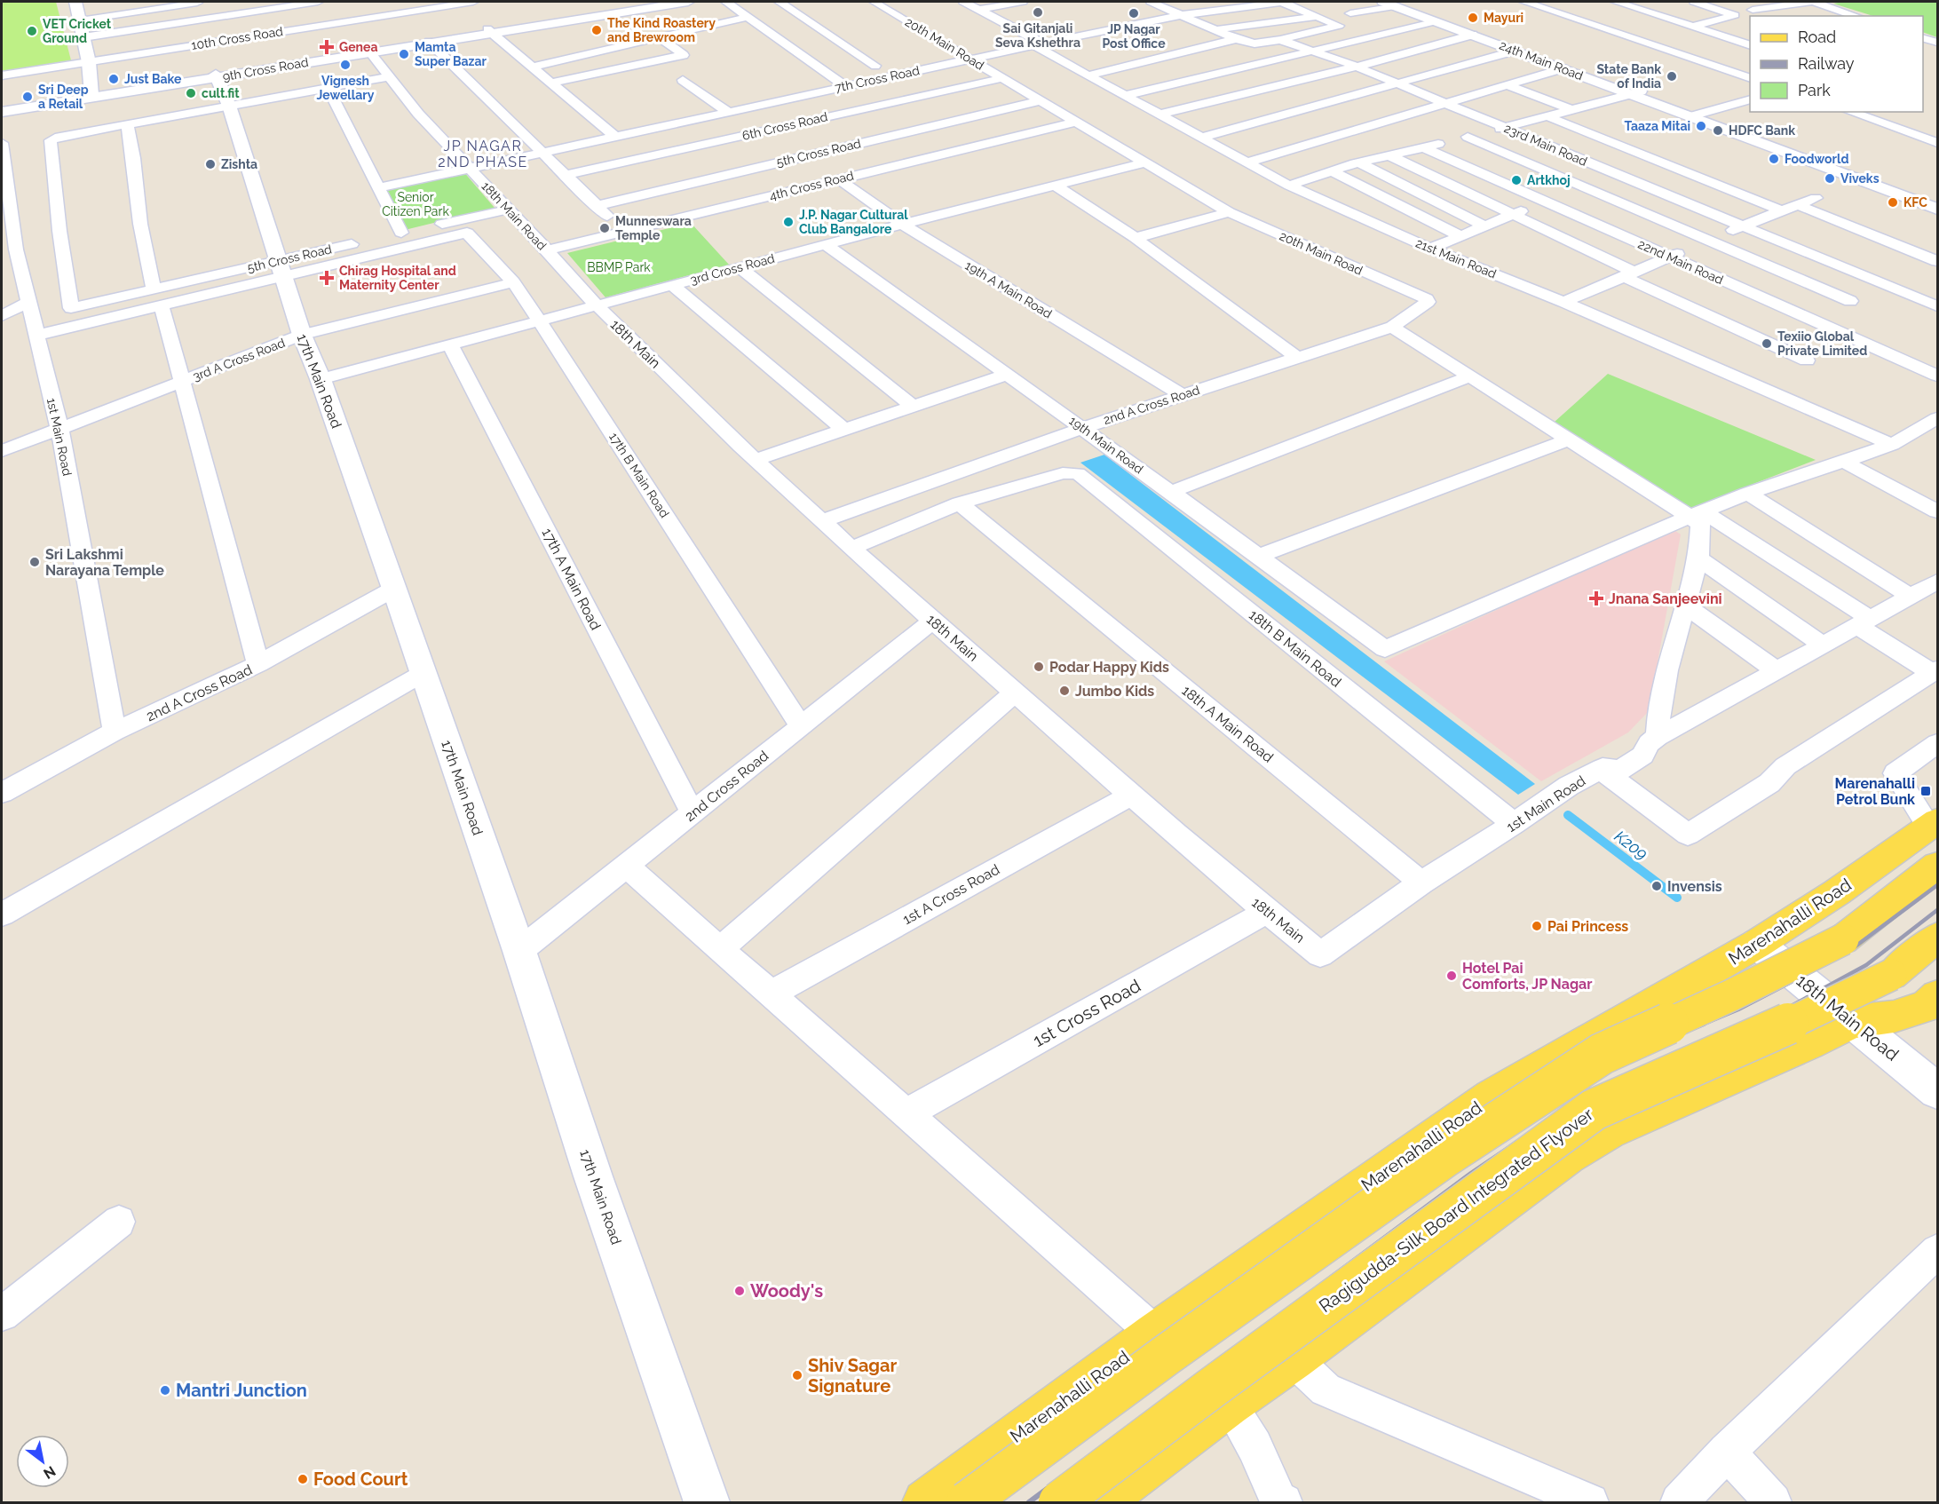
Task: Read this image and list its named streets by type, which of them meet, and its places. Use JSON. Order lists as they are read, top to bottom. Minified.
{"streets":{"main road":["24th Main Road","9th Cross Road","18th Main Road","17th Main Road","Marenahalli Road","Ragigudda-Silk Board Integrated Flyover"],"street":["10th Cross Road","20th Main Road","7th Cross Road","6th Cross Road","23rd Main Road","5th Cross Road","4th Cross Road","21st Main Road","22nd Main Road","3rd Cross Road","19th A Main Road","18th Main","3rd A Cross Road","2nd A Cross Road","1st Main Road","19th Main Road","17th B Main Road","17th A Main Road","18th B Main Road","18th A Main Road","2nd Cross Road","1st A Cross Road","1st Cross Road"]},"crossings":[["20th Main Road","7th Cross Road"],["20th Main Road","6th Cross Road"],["20th Main Road","5th Cross Road"],["20th Main Road","4th Cross Road"],["20th Main Road","3rd Cross Road"],["20th Main Road","2nd A Cross Road"],["9th Cross Road","18th Main Road"],["9th Cross Road","17th Main Road"],["7th Cross Road","23rd Main Road"],["7th Cross Road","18th Main Road"],["7th Cross Road","21st Main Road"],["5th Cross Road","17th Main Road"],["5th Cross Road","17th B Main Road"],["4th Cross Road","18th Main Road"],["4th Cross Road","19th A Main Road"],["18th Main Road","3rd Cross Road"],["18th Main Road","18th Main"],["18th Main Road","Marenahalli Road"],["3rd Cross Road","19th A Main Road"],["3rd Cross Road","18th Main"],["3rd Cross Road","17th Main Road"],["3rd Cross Road","19th Main Road"],["3rd Cross Road","17th B Main Road"],["3rd Cross Road","17th A Main Road"],["19th A Main Road","2nd A Cross Road"],["18th Main","2nd A Cross Road"],["18th Main","1st Main Road"],["18th Main","2nd Cross Road"],["18th Main","1st A Cross Road"],["18th Main","1st Cross Road"],["3rd A Cross Road","17th Main Road"],["3rd A Cross Road","1st Main Road"],["3rd A Cross Road","17th B Main Road"],["17th Main Road","2nd A Cross Road"],["17th Main Road","17th B Main Road"],["17th Main Road","2nd Cross Road"],["2nd A Cross Road","1st Main Road"],["2nd A Cross Road","19th Main Road"],["1st Main Road","18th B Main Road"],["1st Main Road","18th A Main Road"],["17th B Main Road","2nd Cross Road"],["17th A Main Road","2nd Cross Road"],["18th B Main Road","18th A Main Road"]],"districts":["JP NAGAR 2ND PHASE"],"water":["K209"],"parks":["Senior Citizen Park","BBMP Park"],"places":{"other":["Sai Gitanjali Seva Kshethra","JP Nagar Post Office","Mayuri","The Kind Roastery and Brewroom","VET Cricket Ground","Mamta Super Bazar","Vignesh Jewellary","State Bank of India","Just Bake","cult.fit","Sri Deep a Retail","Taaza Mitai","HDFC Bank","Foodworld","Zishta","Viveks","Artkhoj","KFC","J.P. Nagar Cultural Club Bangalore","Munneswara Temple","Texiio Global Private Limited","Sri Lakshmi Narayana Temple","Podar Happy Kids","Jumbo Kids","Invensis","Pai Princess","Hotel Pai Comforts, JP Nagar","Woody's","Shiv Sagar Signature","Mantri Junction","Food Court"],"health":["Genea","Chirag Hospital and Maternity Center","Jnana Sanjeevini"],"transit":["Marenahalli Petrol Bunk"]},"legend":["Road","Railway","Park"],"north":"bottom right"}
